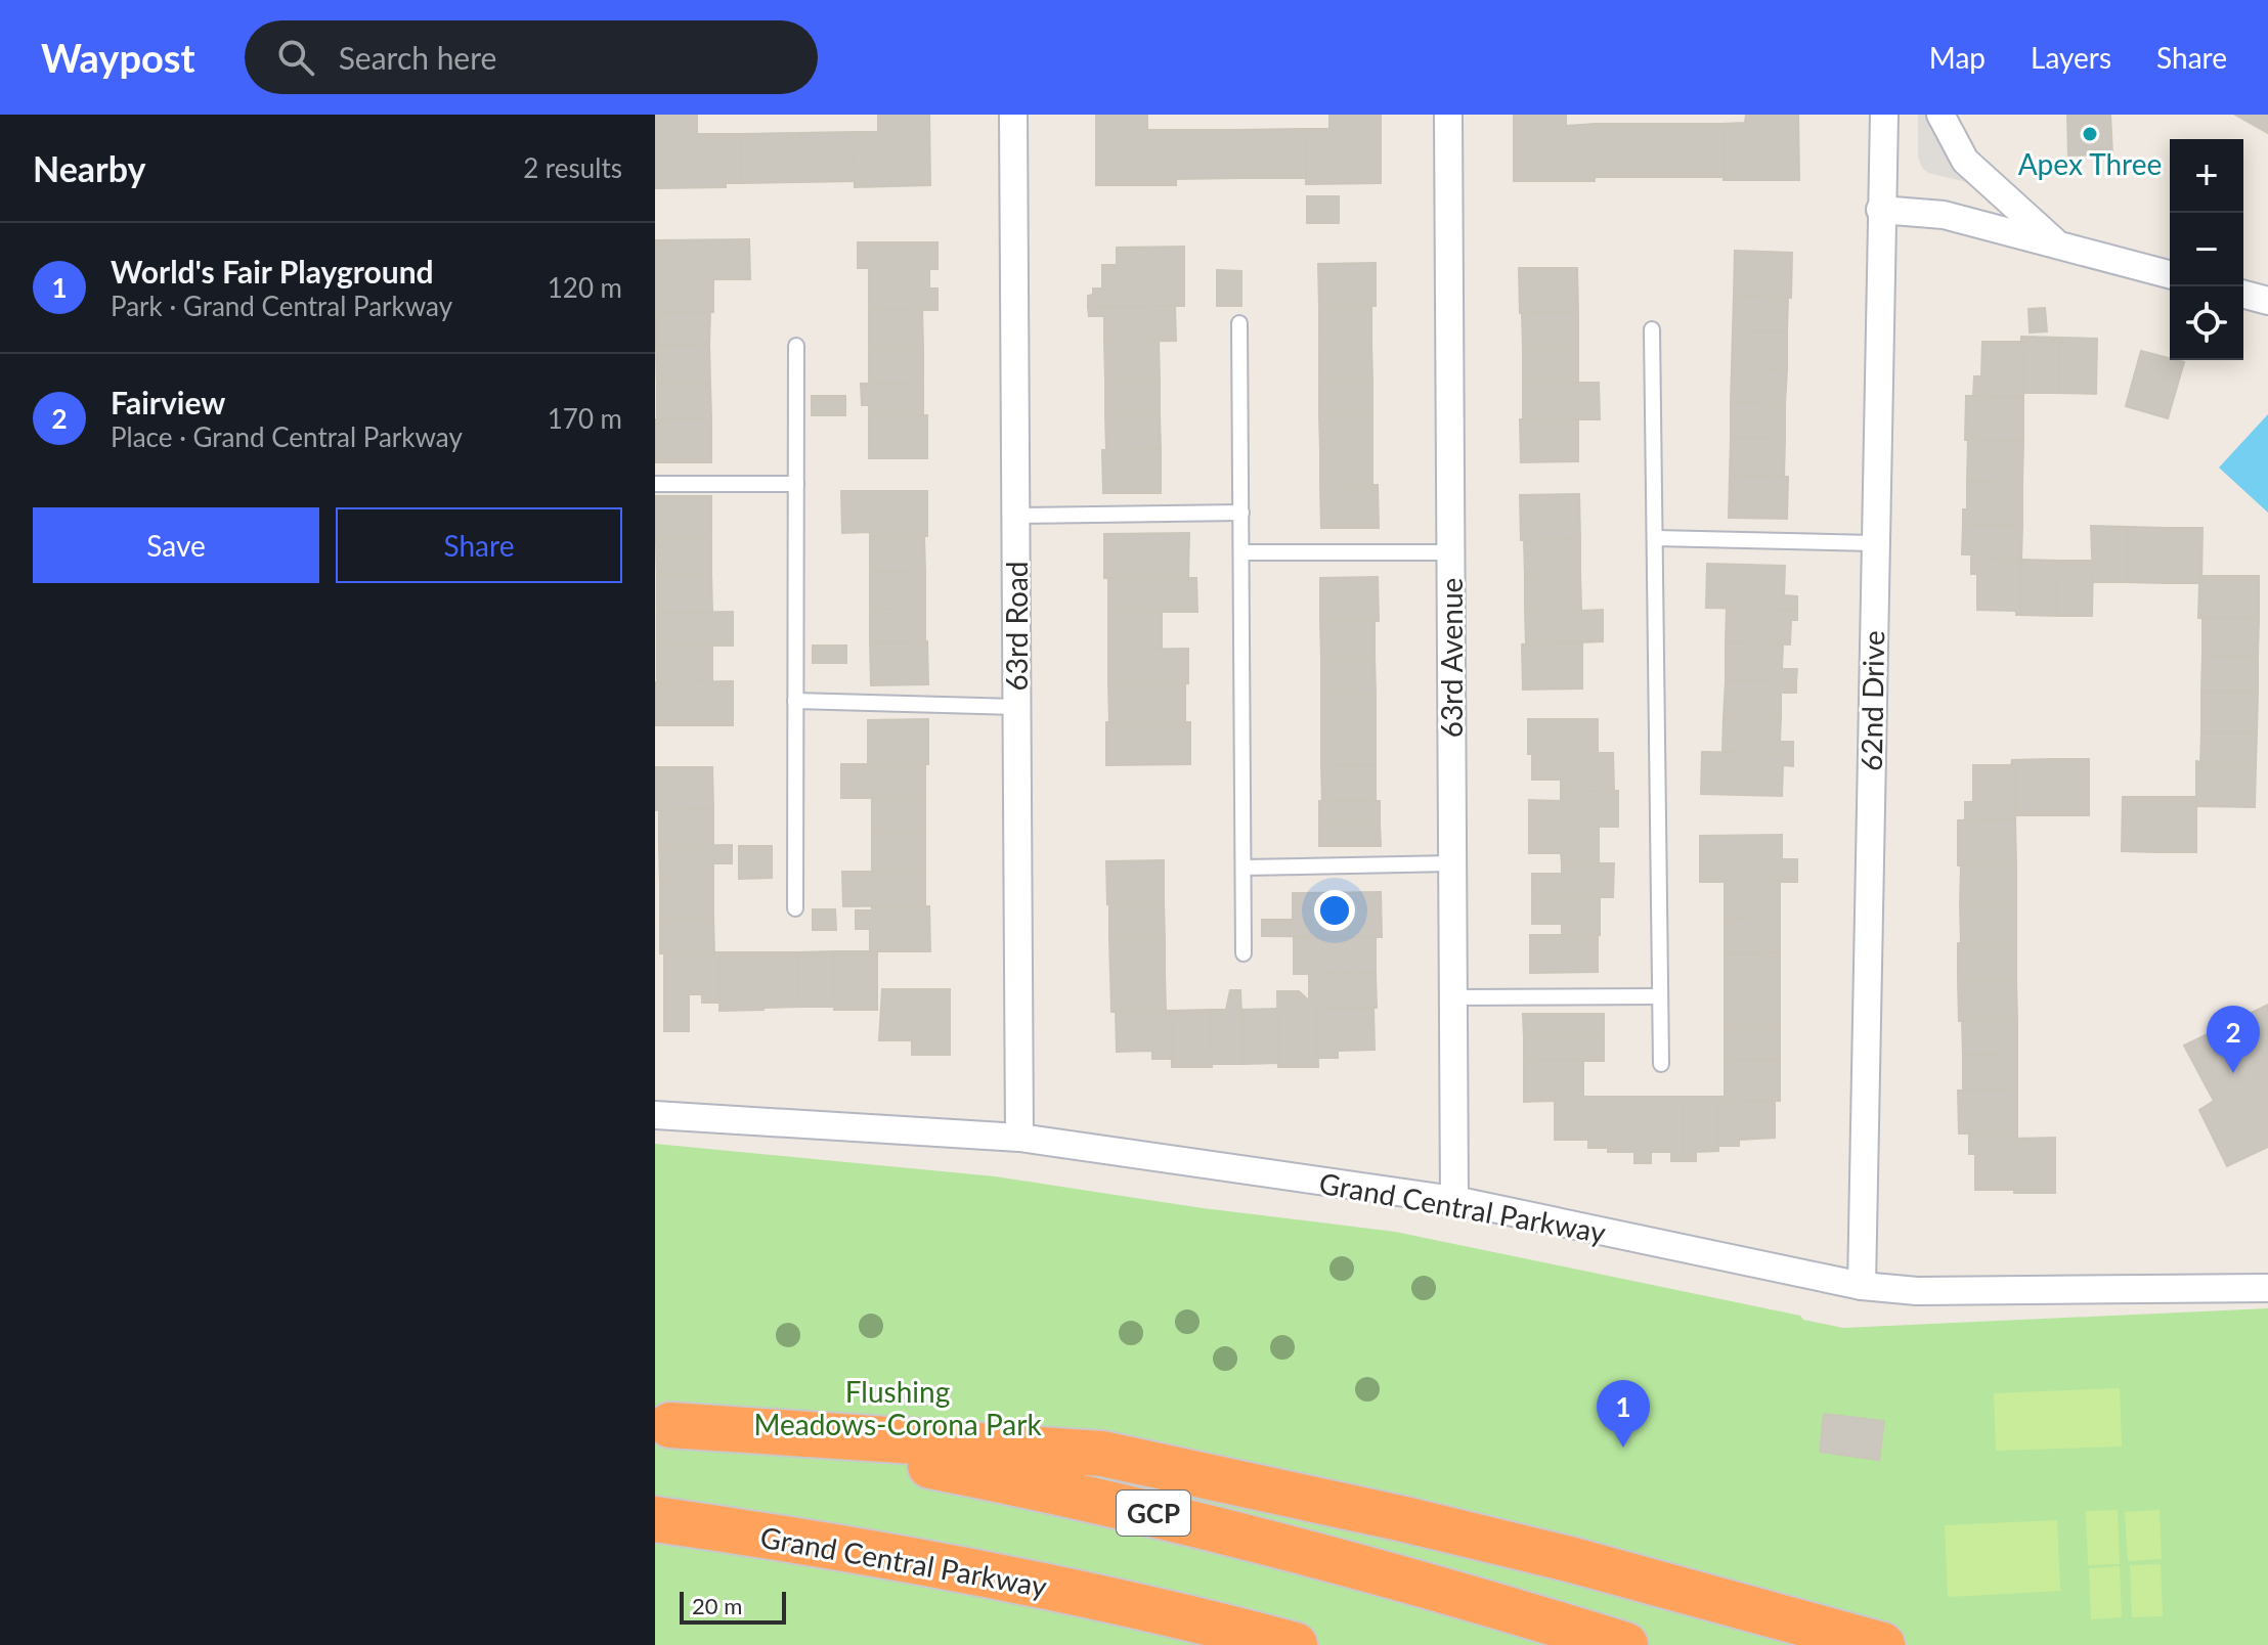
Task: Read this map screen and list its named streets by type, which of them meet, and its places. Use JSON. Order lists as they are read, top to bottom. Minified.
{"streets":{"highway":["Grand Central Parkway","GCP"],"street":["63rd Road","63rd Avenue","62nd Drive"]},"crossings":[["63rd Road","Grand Central Parkway"],["63rd Avenue","Grand Central Parkway"],["62nd Drive","Grand Central Parkway"]],"parks":["Flushing Meadows-Corona Park"],"places":["Apex Three"],"scale_bar":"20 m","page":{"header":"Waypost","search":"Search here","nav":["Map","Layers","Share"],"heading":["Nearby","2 results"],"map_buttons":["+","−"],"list":[{"mark":"1","name":"World's Fair Playground","note":"Park · Grand Central Parkway","value":"120 m"},{"mark":"2","name":"Fairview","note":"Place · Grand Central Parkway","value":"170 m"}],"buttons":["Save","Share"],"pins":["2","1"],"scale":"20 m"}}
